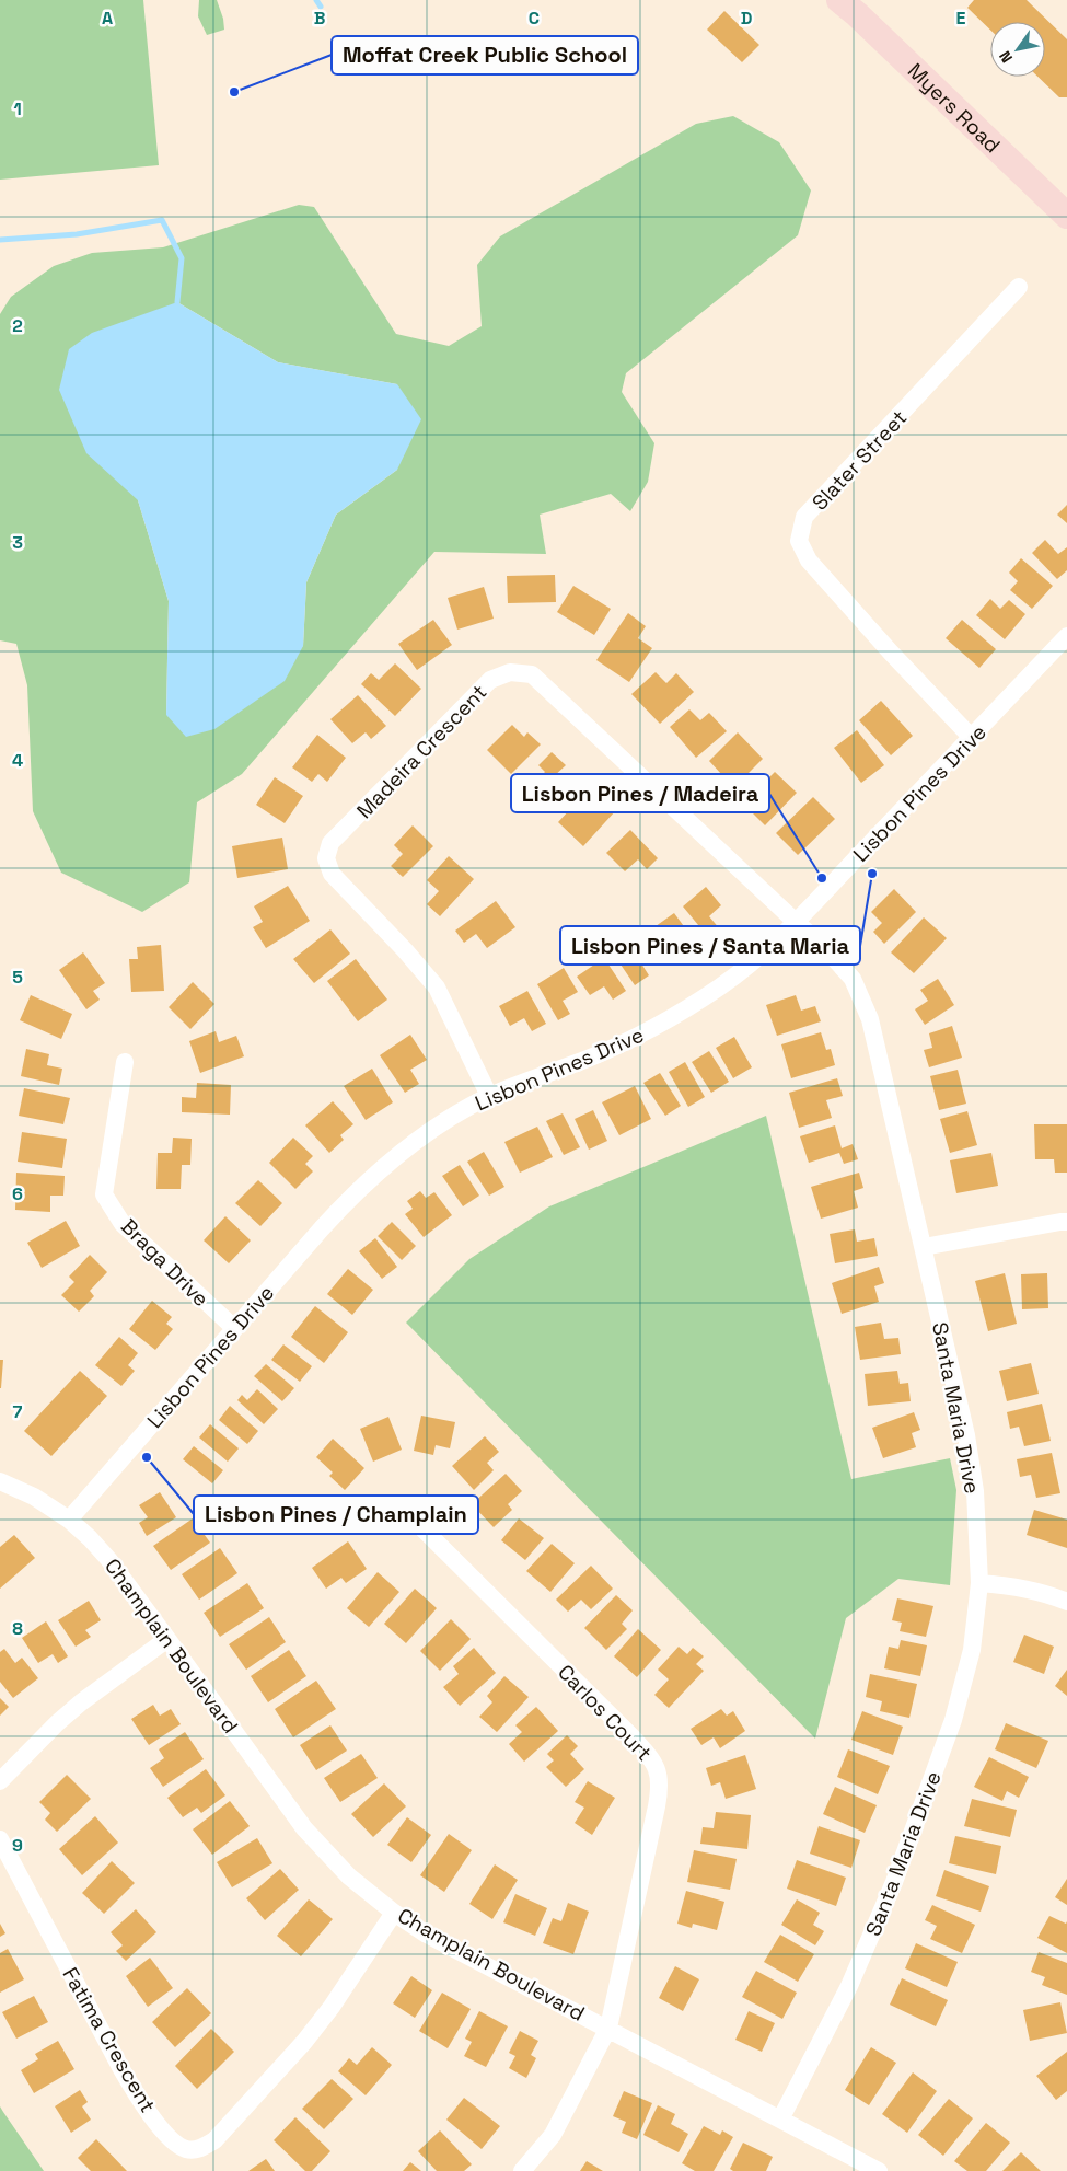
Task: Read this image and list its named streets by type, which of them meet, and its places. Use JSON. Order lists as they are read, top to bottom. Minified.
{"streets":{"main road":["Myers Road"],"street":["Slater Street","Madeira Crescent","Lisbon Pines Drive","Braga Drive","Santa Maria Drive","Champlain Boulevard","Carlos Court","Fatima Crescent"]},"crossings":[["Slater Street","Lisbon Pines Drive"],["Madeira Crescent","Lisbon Pines Drive"],["Madeira Crescent","Santa Maria Drive"],["Lisbon Pines Drive","Braga Drive"],["Lisbon Pines Drive","Santa Maria Drive"],["Lisbon Pines Drive","Champlain Boulevard"],["Santa Maria Drive","Champlain Boulevard"],["Champlain Boulevard","Carlos Court"],["Champlain Boulevard","Fatima Crescent"]],"places":["Moffat Creek Public School","Lisbon Pines / Santa Maria","Lisbon Pines / Madeira","Lisbon Pines / Champlain"],"north":"bottom left","grid":{"columns":["A","B","C","D","E"],"rows":["1","2","3","4","5","6","7","8","9"]}}
